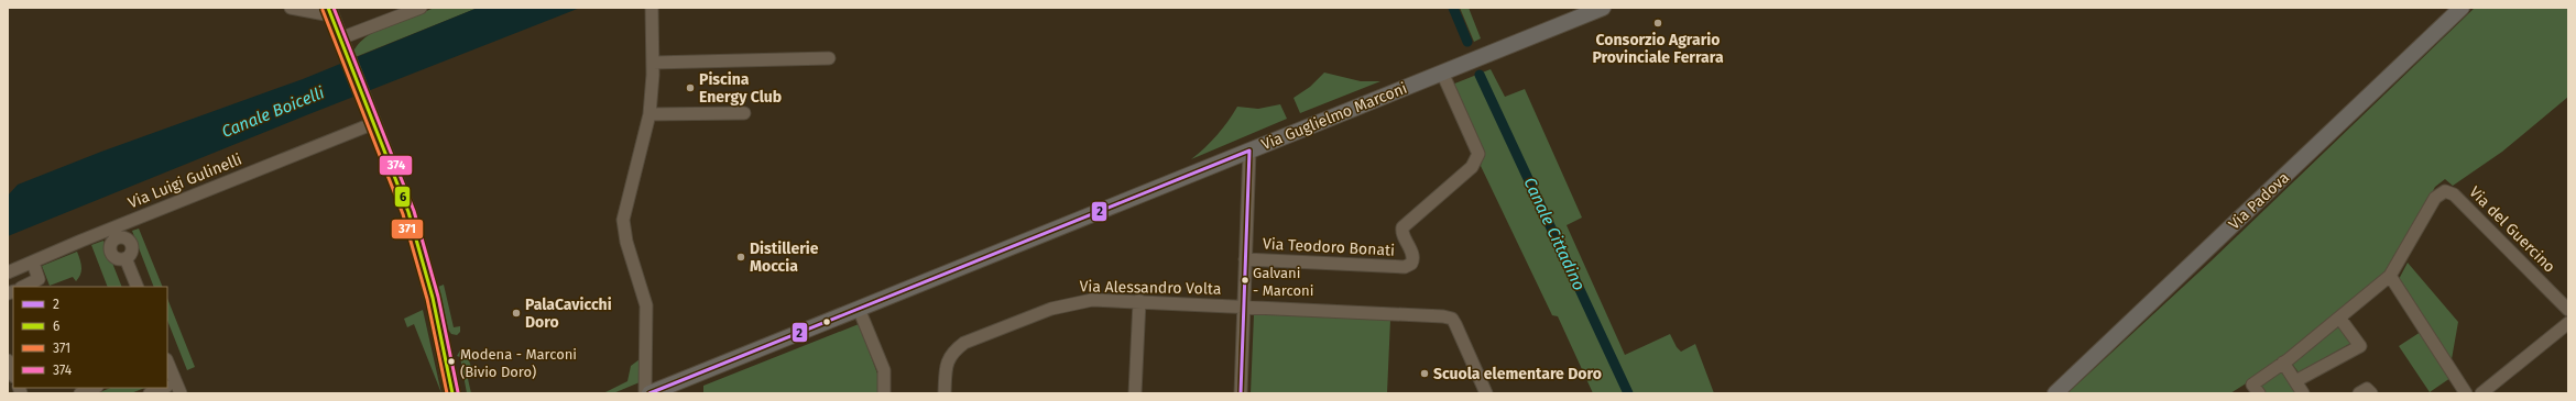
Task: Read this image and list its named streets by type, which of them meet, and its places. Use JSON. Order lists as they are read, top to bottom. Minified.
{"streets":{"main road":["Via Guglielmo Marconi","Via Padova"],"street":["Via Luigi Gulinelli","Via del Guercino","Via Teodoro Bonati","Via Alessandro Volta"]},"crossings":[["Via Guglielmo Marconi","Via Teodoro Bonati"]],"water":["Canale Boicelli","Canale Cittadino"],"places":["Consorzio Agrario Provinciale Ferrara","Piscina Energy Club","Distillerie Moccia","Galvani - Marconi","PalaCavicchi Doro","Modena - Marconi (Bivio Doro)","Scuola elementare Doro"],"lines":["transit line 6","transit line 374","transit line 371","transit line 2"],"legend":["2","6","371","374"]}
